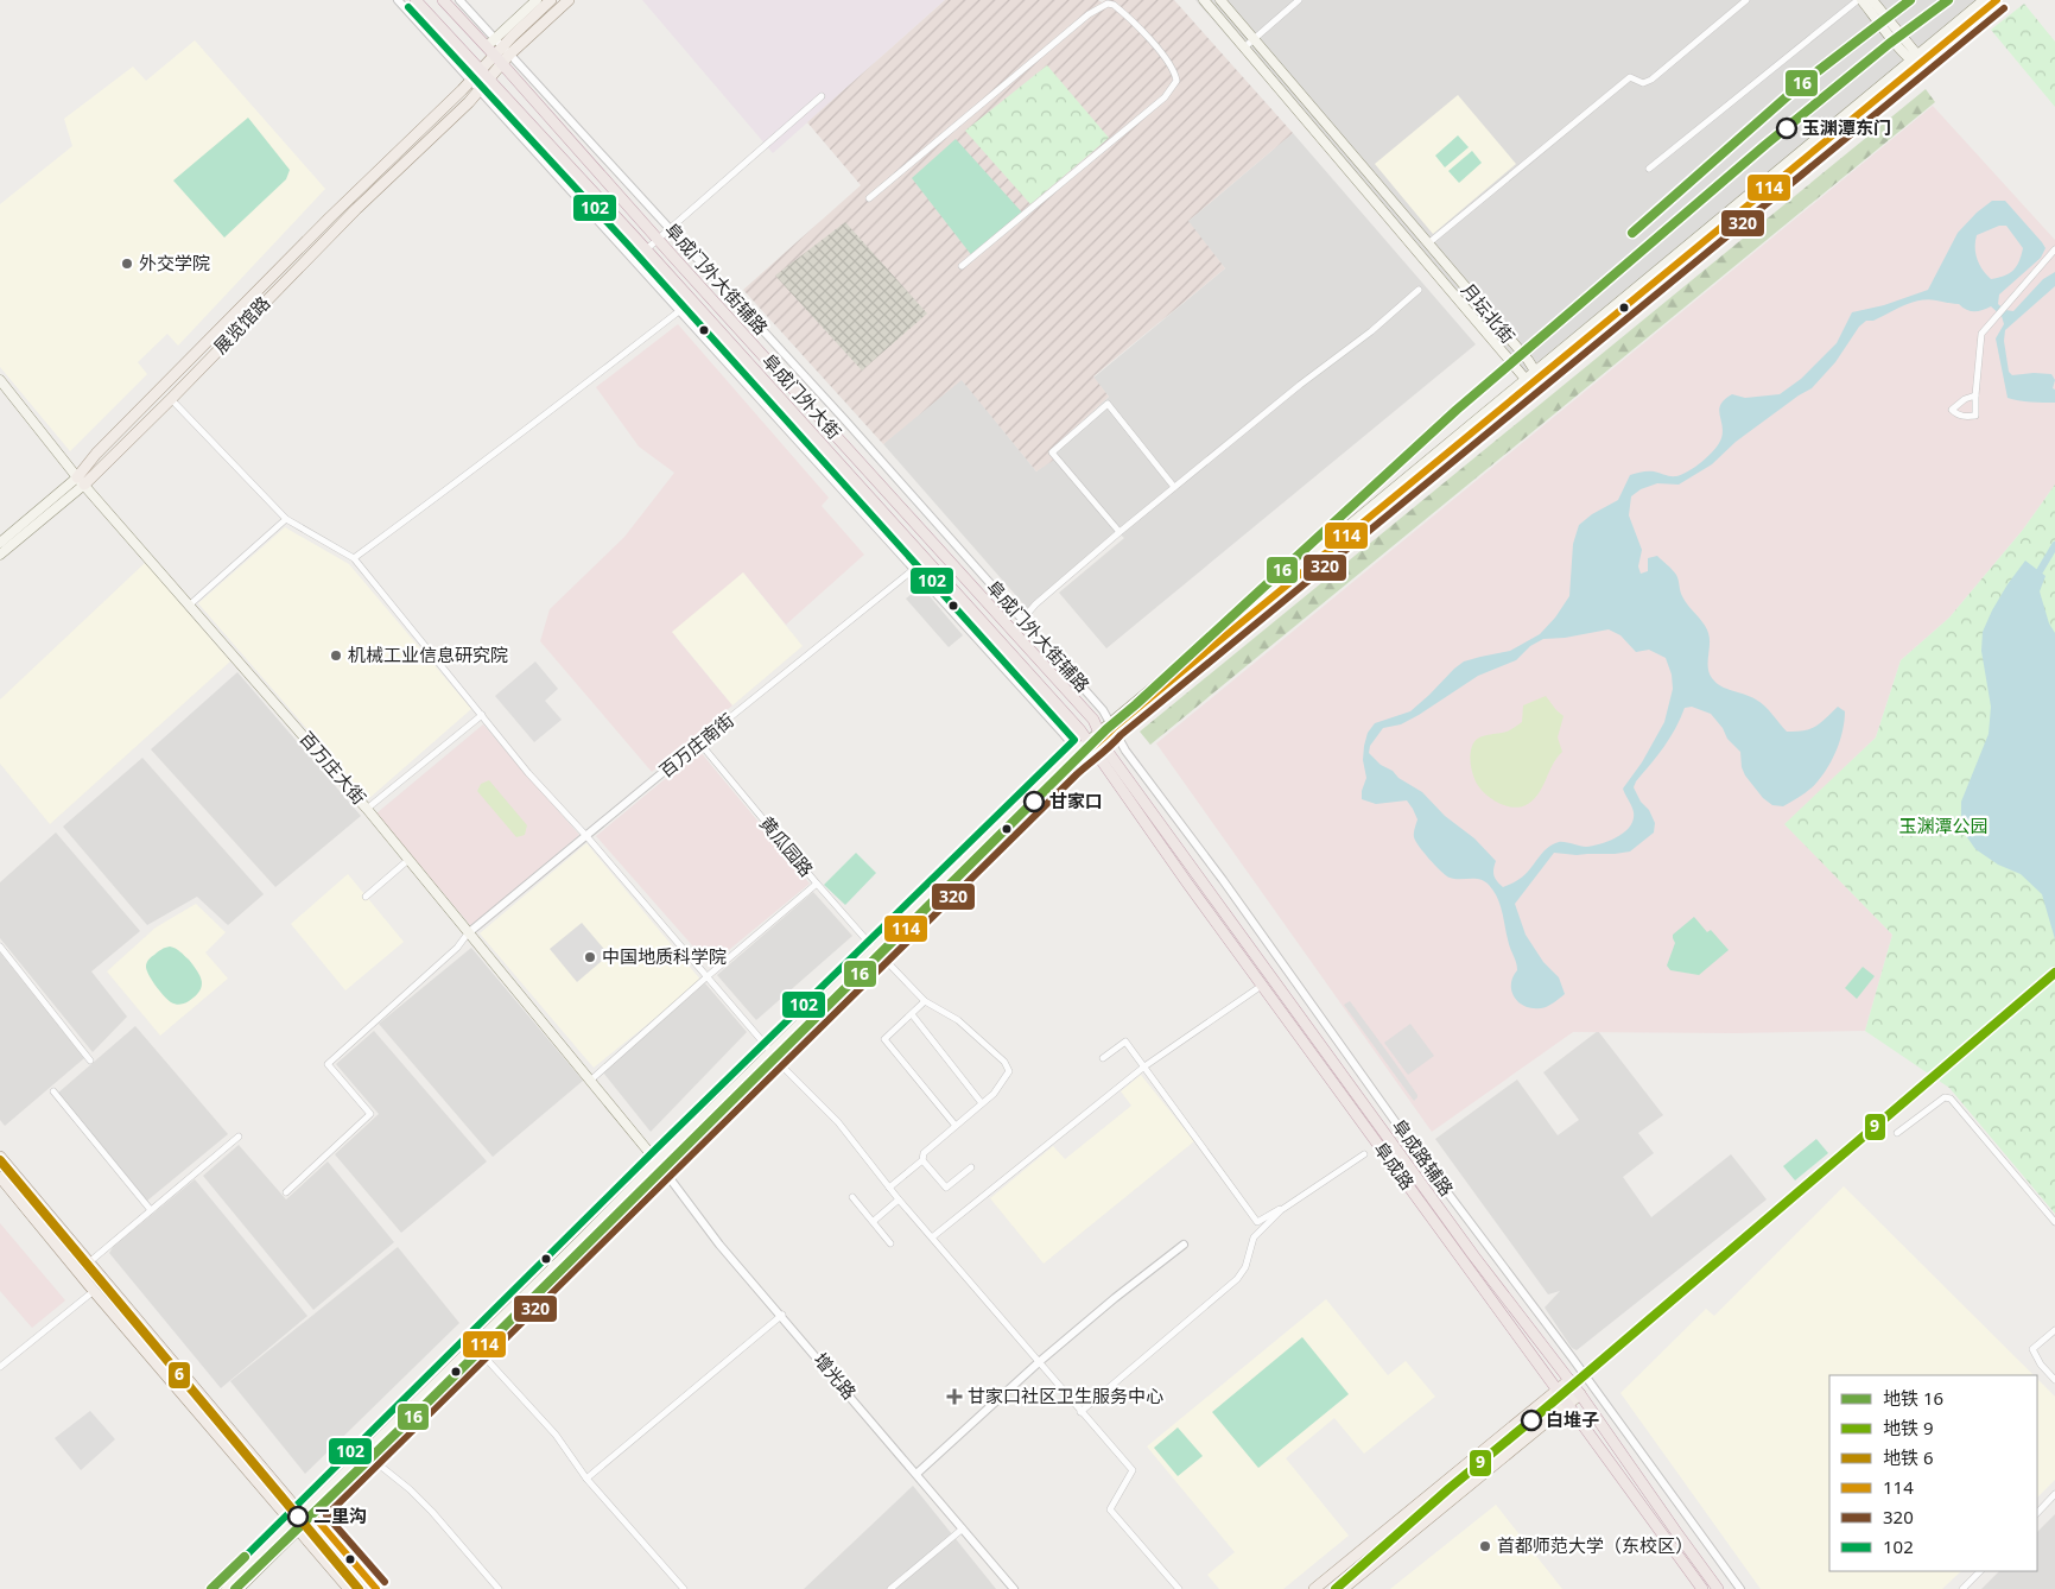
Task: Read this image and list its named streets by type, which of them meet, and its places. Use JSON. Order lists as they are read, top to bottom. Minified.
{"streets":{"highway":["阜成门外大街","阜成路"],"main road":["月坛北街","展览馆路","百万庄大街"],"street":["阜成门外大街辅路","百万庄南街","黄瓜园路","阜成路辅路","增光路"]},"crossings":[["阜成门外大街辅路","展览馆路"],["阜成门外大街辅路","阜成门外大街"],["阜成门外大街辅路","阜成路辅路"],["展览馆路","阜成门外大街"],["展览馆路","百万庄大街"],["阜成门外大街","百万庄南街"],["阜成门外大街","阜成路"],["百万庄南街","百万庄大街"],["百万庄南街","黄瓜园路"],["百万庄大街","增光路"]],"parks":["玉渊潭公园"],"places":{"other":["玉渊潭东门","外交学院","机械工业信息研究院","甘家口","中国地质科学院","白堆子","二里沟","首都师范大学（东校区）"],"health":["甘家口社区卫生服务中心"]},"lines":["metro line 16","transit line 114","transit line 102","transit line 320","metro line 9","metro line 6"],"legend":["地铁 16","地铁 9","地铁 6","114","320","102"]}
